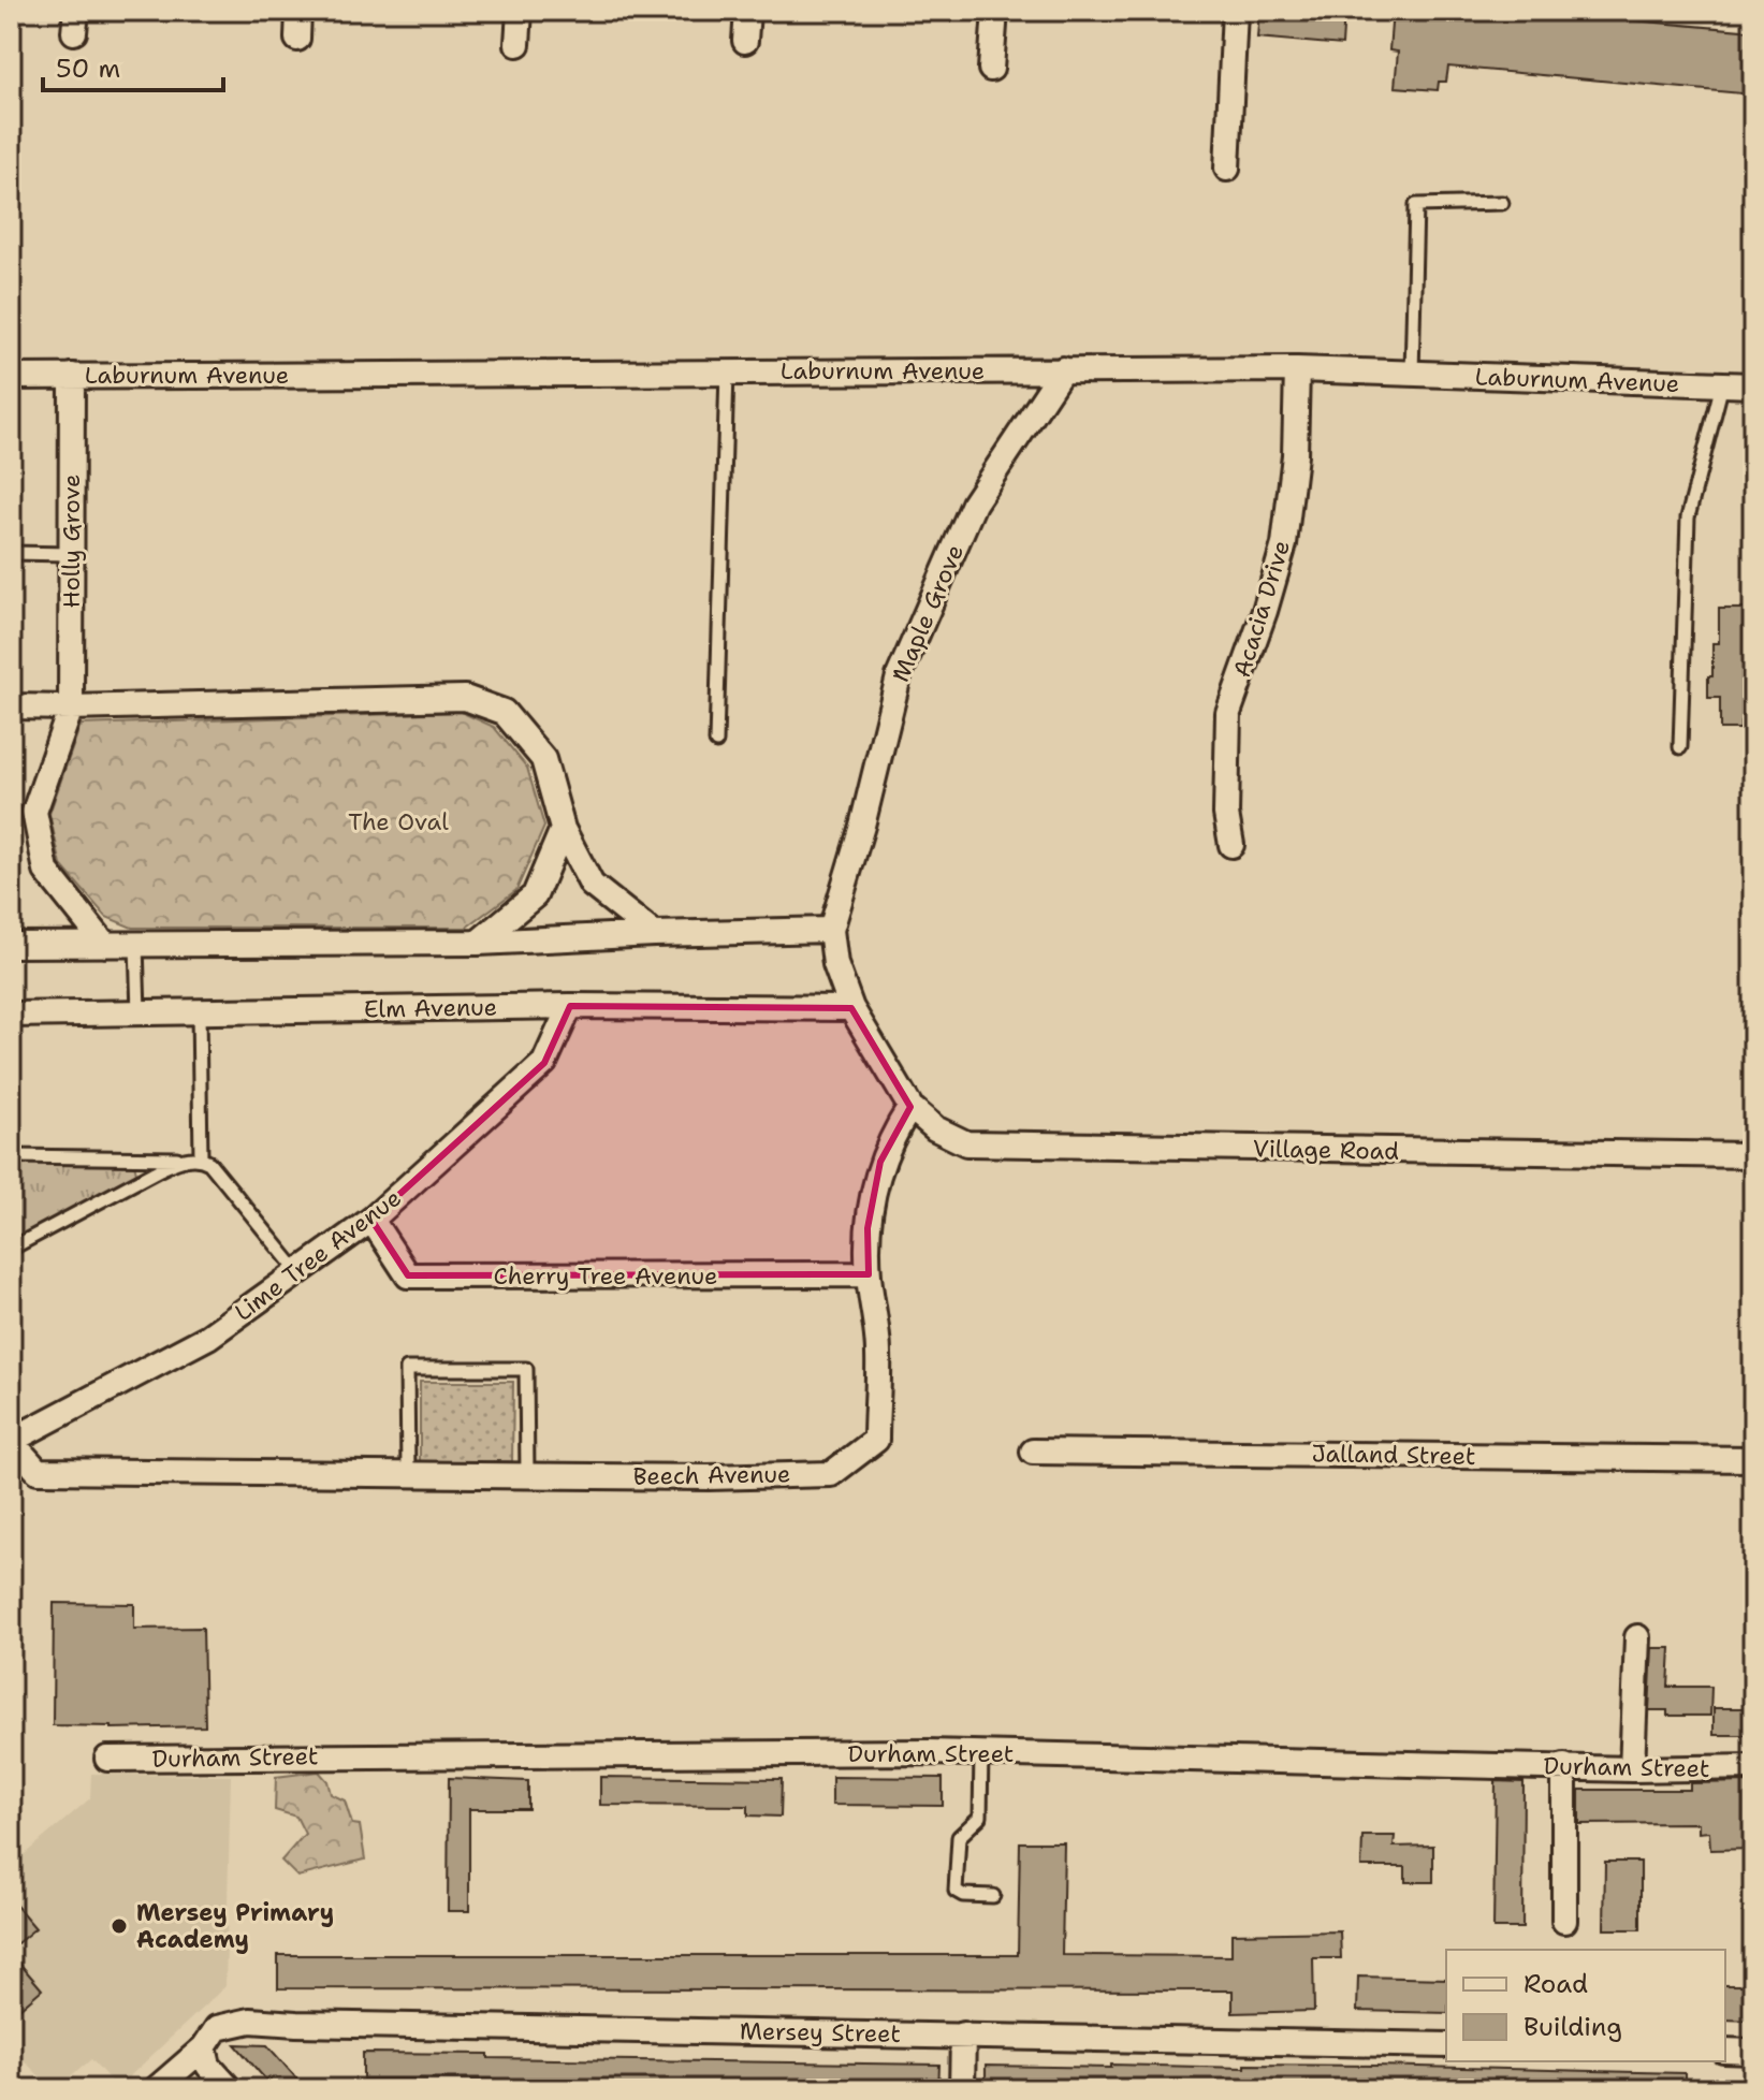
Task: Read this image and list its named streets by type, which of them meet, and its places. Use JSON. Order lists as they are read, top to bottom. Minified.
{"streets":{"street":["Laburnum Avenue","Holly Grove","Acacia Drive","Maple Grove","Elm Avenue","Village Road","Lime Tree Avenue","Cherry Tree Avenue","Jalland Street","Beech Avenue","Durham Street","Mersey Street"]},"crossings":[["Laburnum Avenue","Holly Grove"],["Laburnum Avenue","Acacia Drive"],["Laburnum Avenue","Maple Grove"],["Elm Avenue","Lime Tree Avenue"],["Village Road","Beech Avenue"],["Lime Tree Avenue","Cherry Tree Avenue"],["Lime Tree Avenue","Beech Avenue"],["Cherry Tree Avenue","Beech Avenue"]],"parks":["The Oval"],"places":["Mersey Primary Academy"],"legend":["Road","Building"],"scale_bar":"50 m"}
